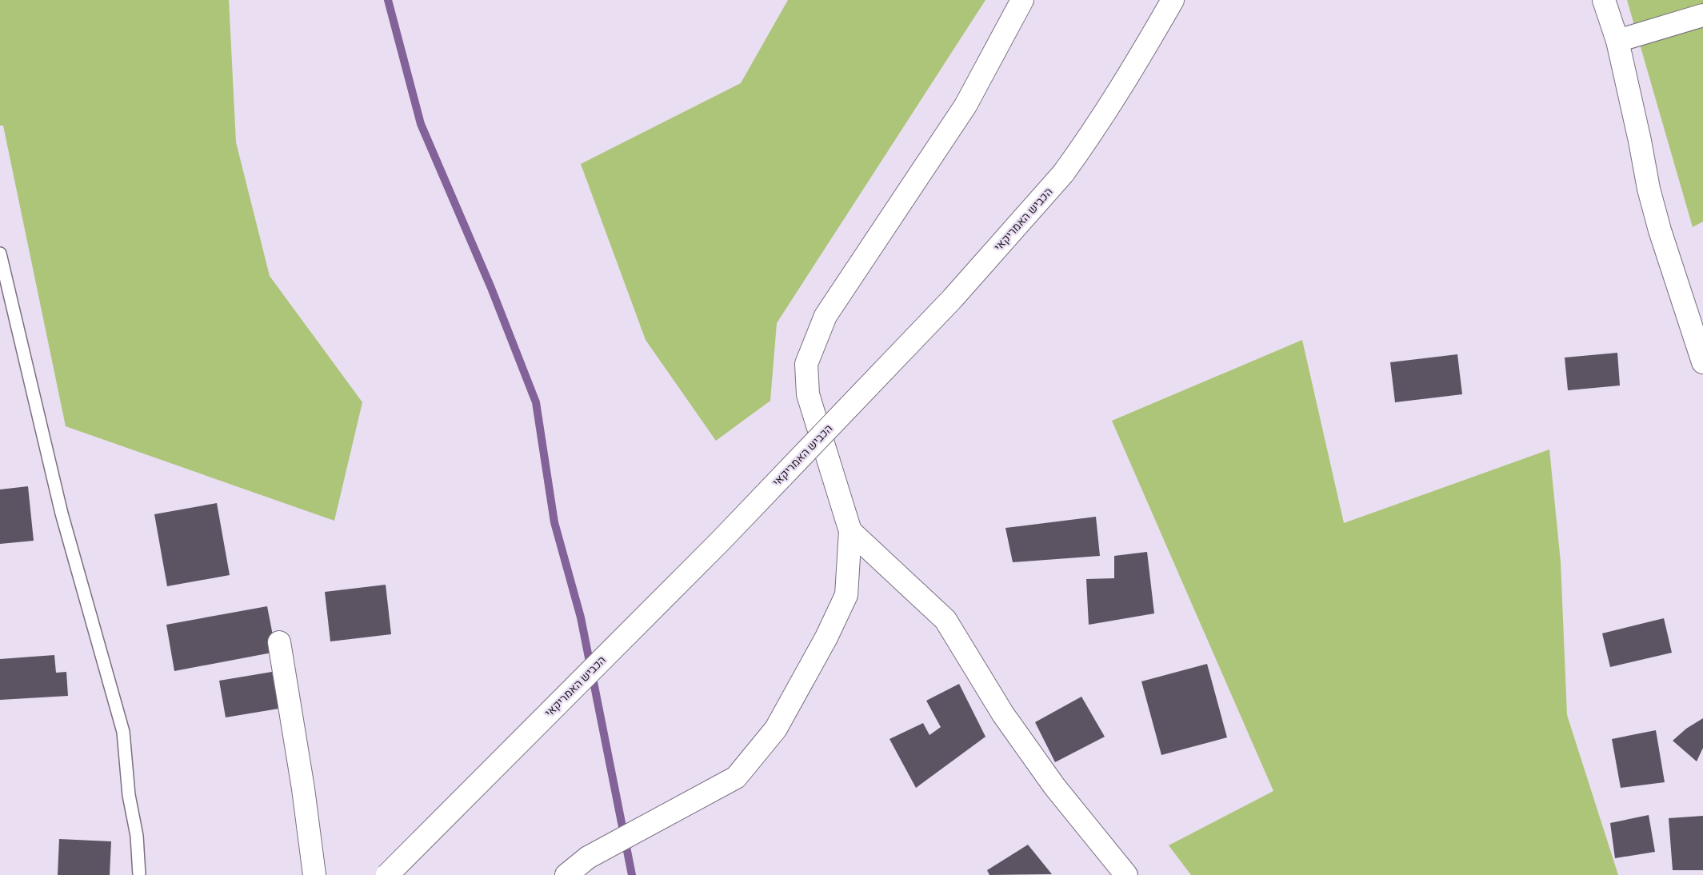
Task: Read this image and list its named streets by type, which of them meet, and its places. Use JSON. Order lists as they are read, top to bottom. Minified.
{"streets":{"street":["הכביש האמריקאי"]}}
